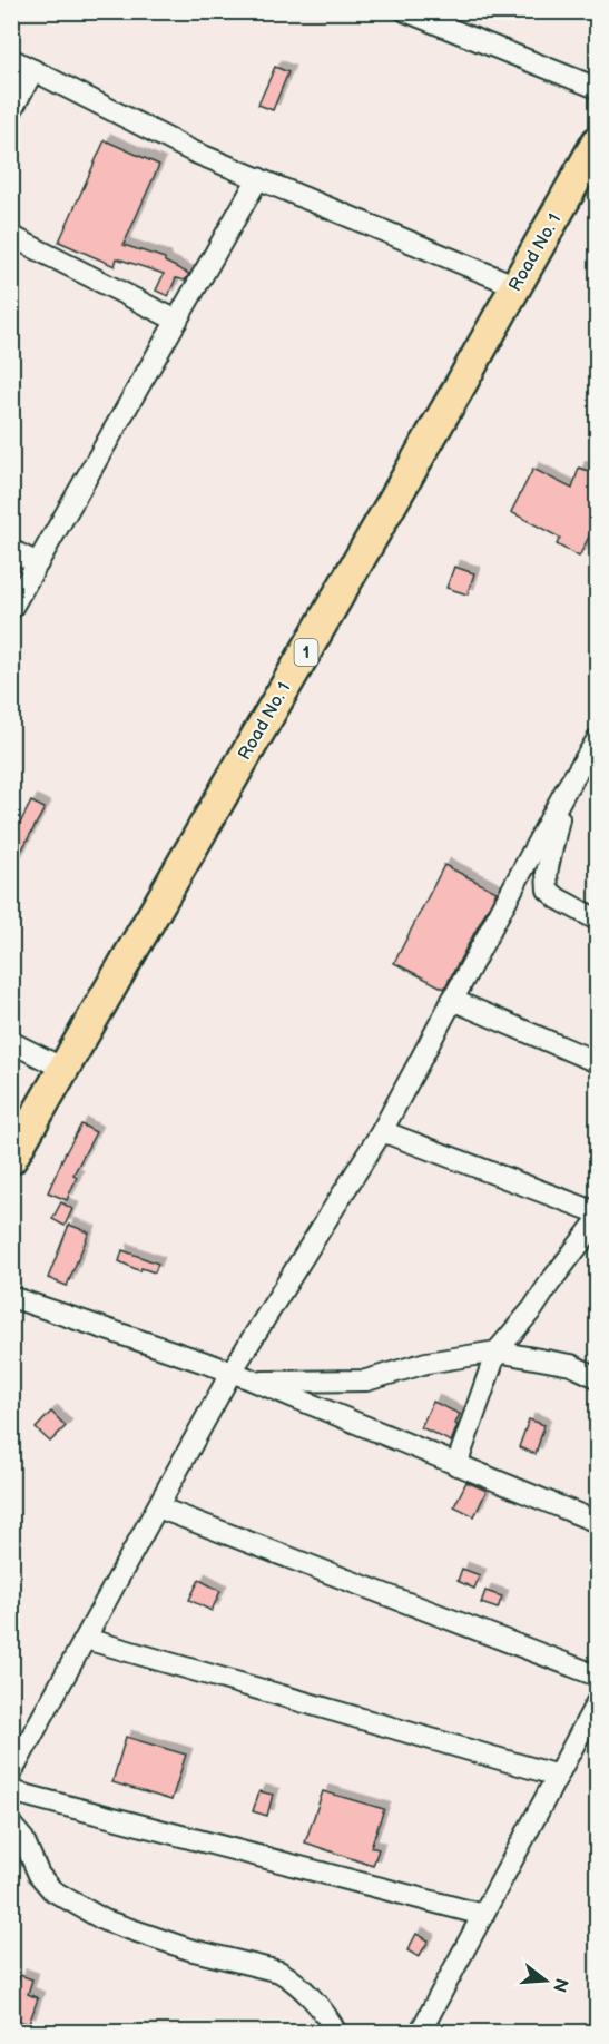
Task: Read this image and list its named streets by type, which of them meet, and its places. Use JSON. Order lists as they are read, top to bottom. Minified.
{"streets":{"highway":["Road No. 1","1"]},"north":"right"}
